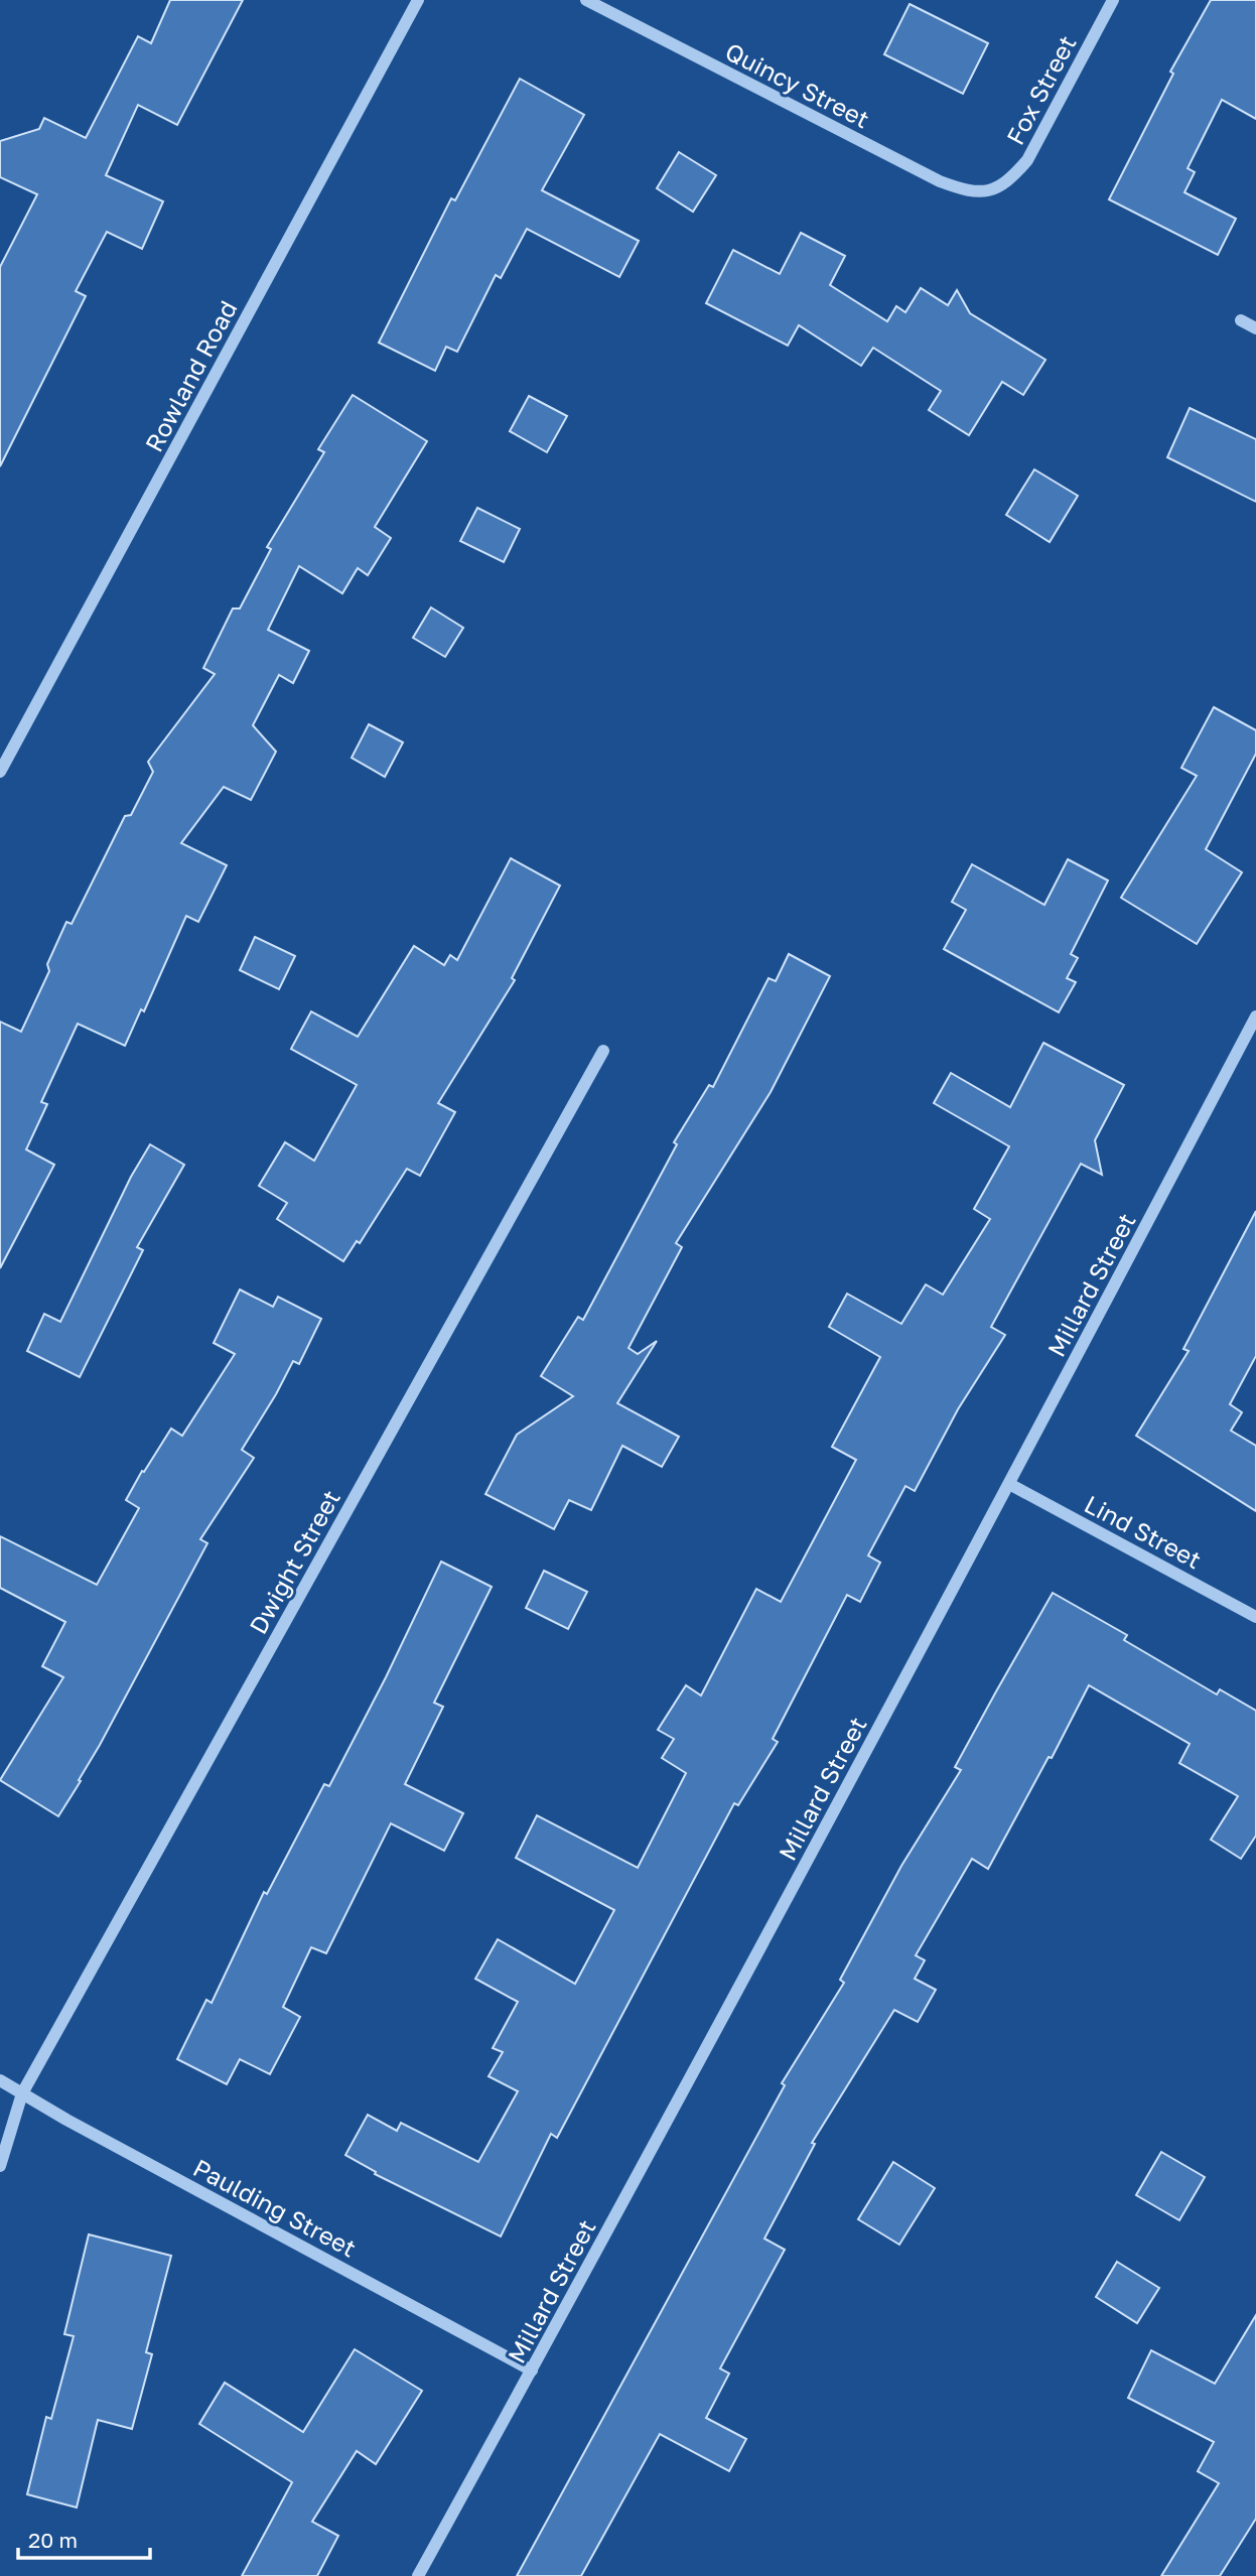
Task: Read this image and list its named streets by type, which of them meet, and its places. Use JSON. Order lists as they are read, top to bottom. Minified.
{"streets":{"street":["Quincy Street","Fox Street","Rowland Road","Millard Street","Lind Street","Dwight Street","Paulding Street"]},"crossings":[["Quincy Street","Fox Street"],["Millard Street","Lind Street"],["Millard Street","Paulding Street"],["Dwight Street","Paulding Street"]],"scale_bar":"20 m"}
